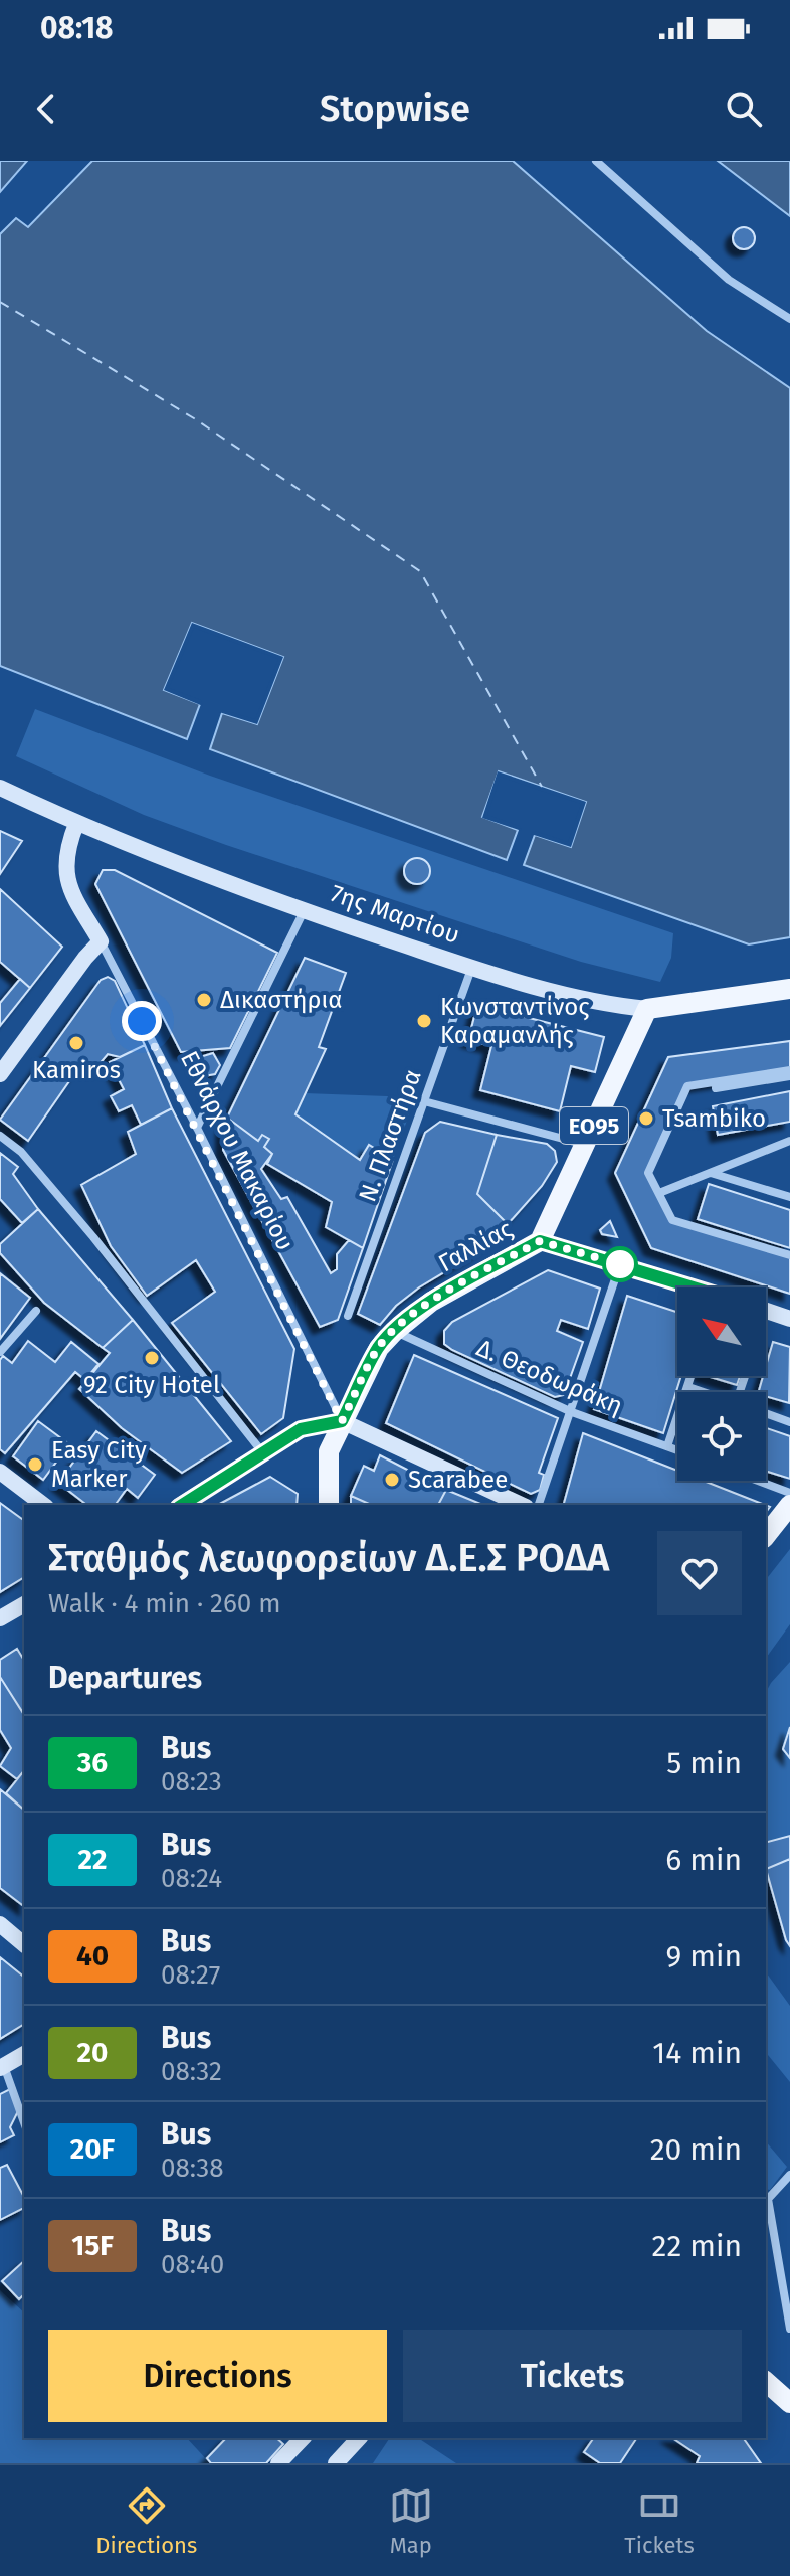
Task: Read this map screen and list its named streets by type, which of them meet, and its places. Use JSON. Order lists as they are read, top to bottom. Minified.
{"streets":{"main road":["7ης Μαρτίου","ΕΟ95","Γαλλίας"],"street":["Ν. Πλαστήρα","Εθνάρχου Μακαρίου","Δ. Θεοδωράκη"]},"crossings":[["7ης Μαρτίου","Ν. Πλαστήρα"],["7ης Μαρτίου","Εθνάρχου Μακαρίου"],["7ης Μαρτίου","Γαλλίας"],["Εθνάρχου Μακαρίου","Γαλλίας"],["Γαλλίας","Δ. Θεοδωράκη"]],"places":["Δικαστήρια","Κωνσταντίνος Καραμανλής","Kamiros","Tsambiko","92 City Hotel","Easy City Marker","Scarabee"],"lines":["bus line 36"],"north":"top left","page":{"status":"08:18","header":"Stopwise","heading":[["Σταθμός λεωφορείων Δ.Ε.Σ ΡΟΔΑ","Walk · 4 min · 260 m"],"Departures"],"list":[{"mark":"36","name":"Bus","note":"08:23","value":"5 min"},{"mark":"22","name":"Bus","note":"08:24","value":"6 min"},{"mark":"40","name":"Bus","note":"08:27","value":"9 min"},{"mark":"20","name":"Bus","note":"08:32","value":"14 min"},{"mark":"20F","name":"Bus","note":"08:38","value":"20 min"},{"mark":"15F","name":"Bus","note":"08:40","value":"22 min"}],"buttons":["Directions","Tickets"],"tabs":["Directions","Map","Tickets"]}}
